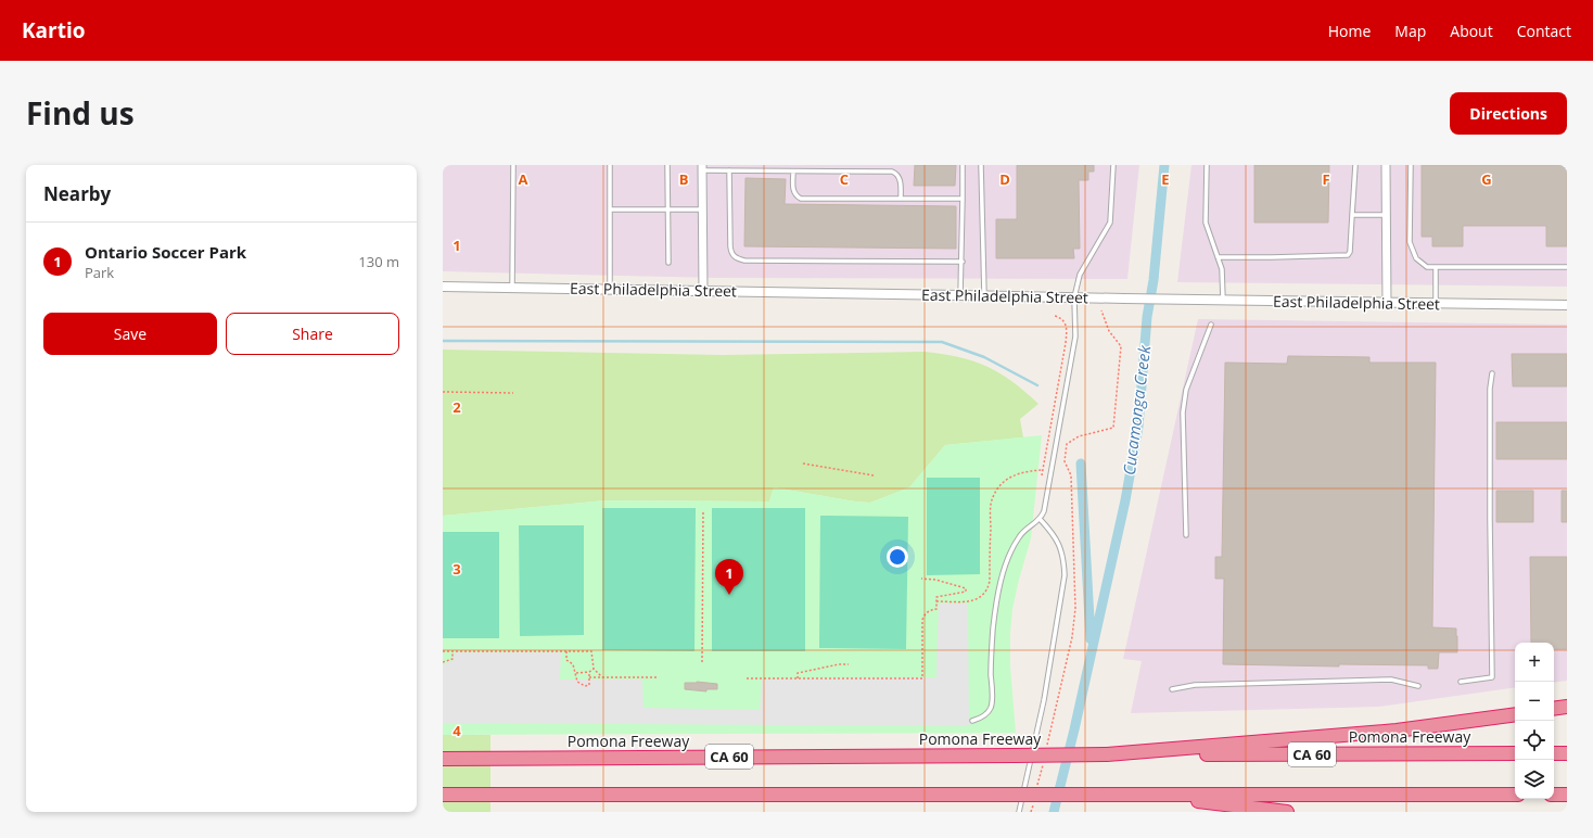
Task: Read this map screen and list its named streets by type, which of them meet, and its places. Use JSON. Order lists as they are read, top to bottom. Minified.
{"streets":{"highway":["Pomona Freeway","CA 60"],"street":["East Philadelphia Street"]},"water":["Cucamonga Creek"],"page":{"header":"Kartio","nav":["Home","Map","About","Contact"],"title":"Find us","buttons":["Directions",["Save","Share"]],"heading":"Nearby","list":[{"mark":"1","name":"Ontario Soccer Park","note":"Park","value":"130 m"}],"pins":"1","map_buttons":["+","−"]},"grid":{"columns":["A","B","C","D","E","F","G"],"rows":["1","2","3","4"]}}
